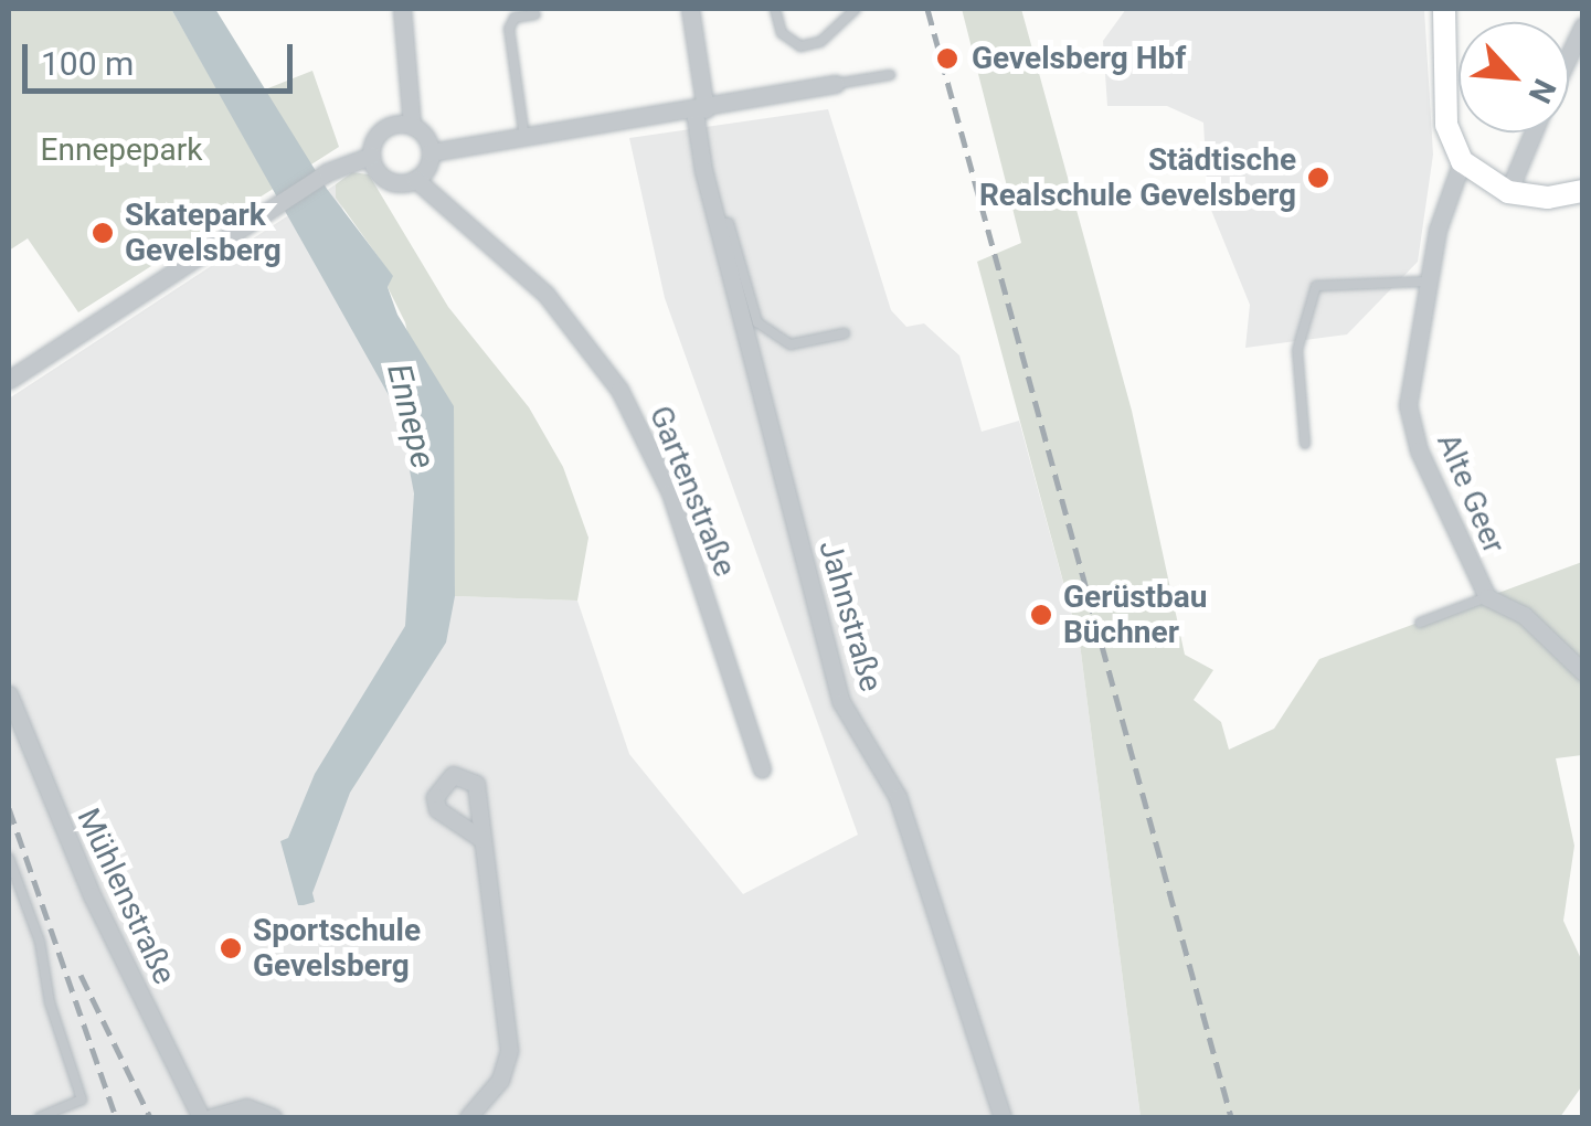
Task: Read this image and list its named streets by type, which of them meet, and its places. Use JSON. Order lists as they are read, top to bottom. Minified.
{"streets":{"street":["Gartenstraße","Alte Geer","Jahnstraße","Mühlenstraße"]},"water":["Ennepe"],"parks":["Ennepepark"],"places":["Gevelsberg Hbf","Städtische Realschule Gevelsberg","Skatepark Gevelsberg","Gerüstbau Büchner","Sportschule Gevelsberg"],"scale_bar":"100 m","north":"bottom right"}
